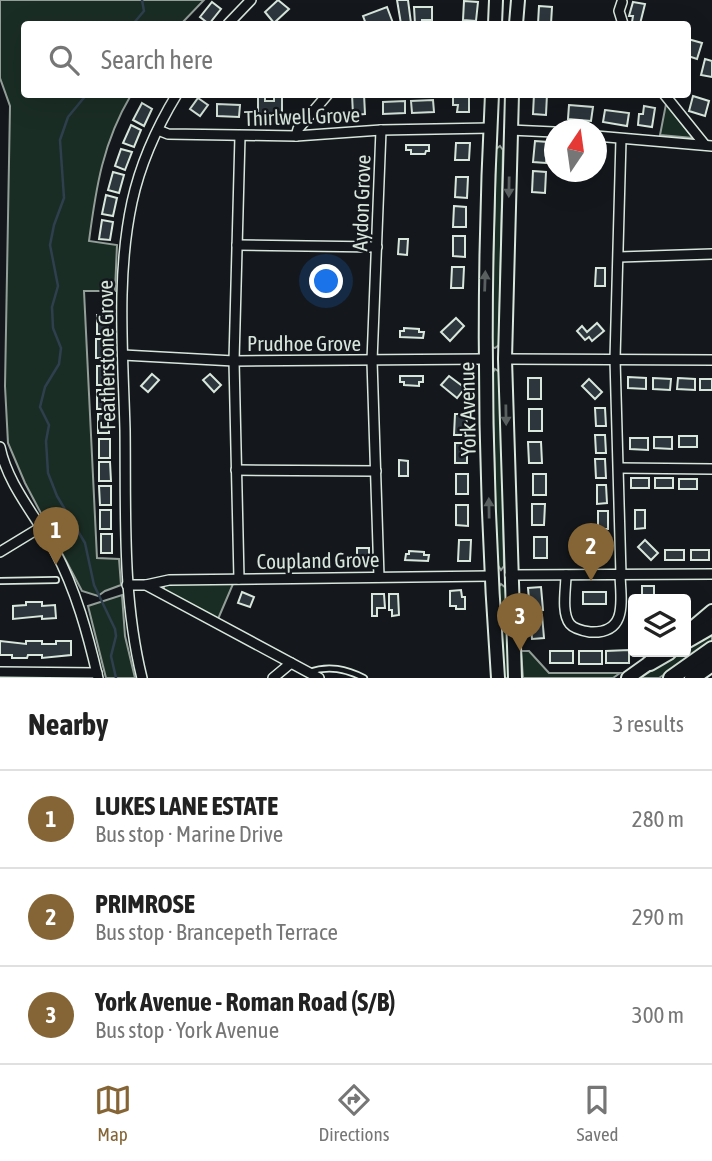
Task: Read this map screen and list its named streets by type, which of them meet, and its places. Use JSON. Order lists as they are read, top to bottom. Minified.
{"streets":{"main road":["York Avenue"],"street":["Thirlwell Grove","Aydon Grove","Prudhoe Grove","Featherstone Grove","Coupland Grove"]},"crossings":[["Thirlwell Grove","Aydon Grove"],["Thirlwell Grove","Featherstone Grove"],["Thirlwell Grove","York Avenue"],["Aydon Grove","Prudhoe Grove"],["Aydon Grove","Coupland Grove"],["Prudhoe Grove","Featherstone Grove"],["Prudhoe Grove","York Avenue"],["York Avenue","Coupland Grove"]],"north":"top","page":{"search":"Search here","pins":["1","2","3"],"heading":["Nearby","3 results"],"list":[{"mark":"1","name":"LUKES LANE ESTATE","note":"Bus stop · Marine Drive","value":"280 m"},{"mark":"2","name":"PRIMROSE","note":"Bus stop · Brancepeth Terrace","value":"290 m"},{"mark":"3","name":"York Avenue - Roman Road (S/B)","note":"Bus stop · York Avenue","value":"300 m"}],"nav":["Map","Directions","Saved"]}}
